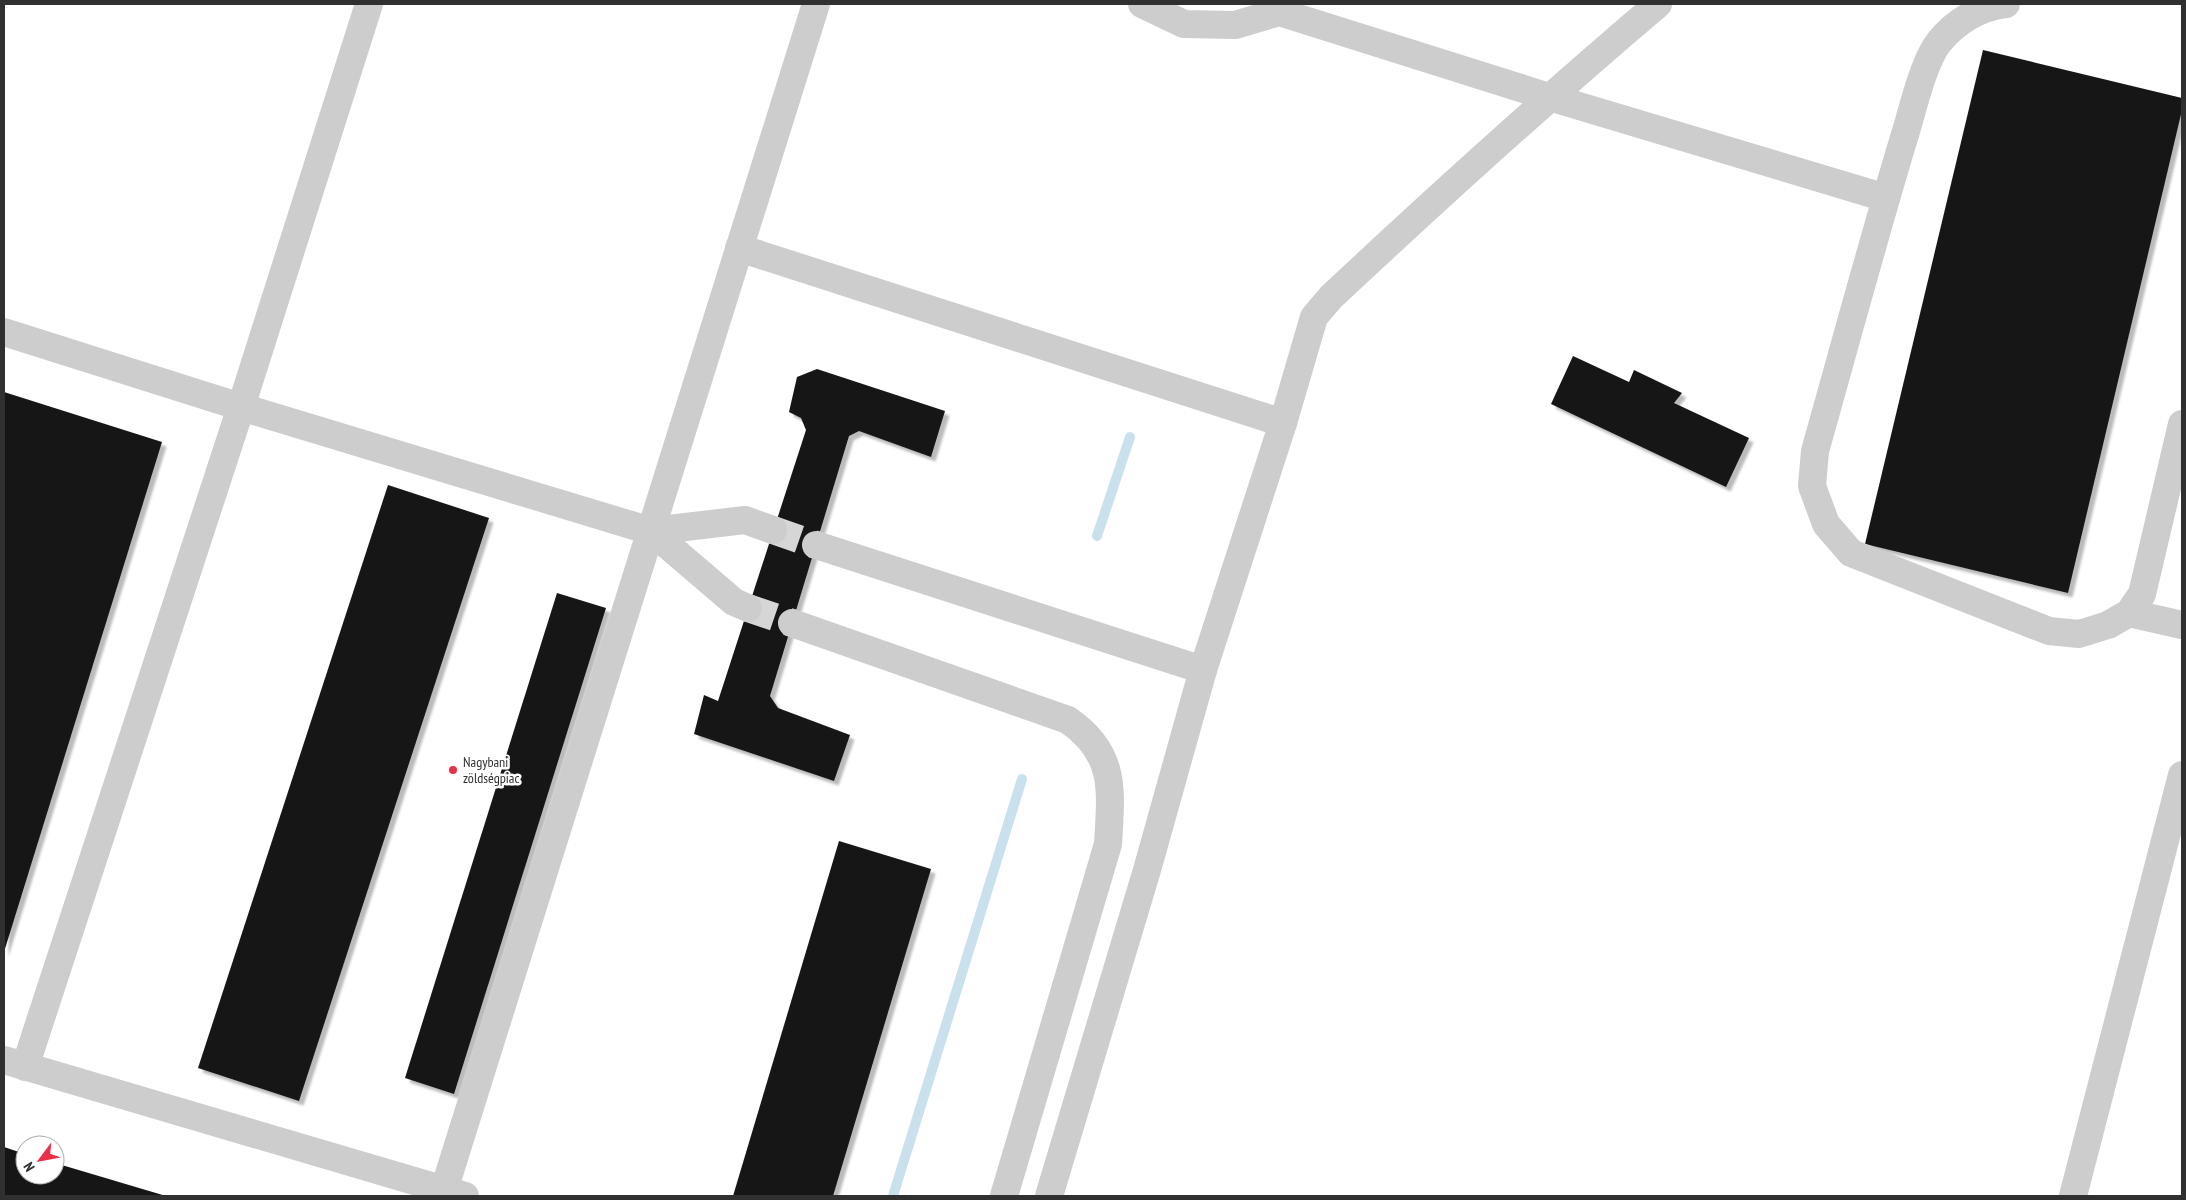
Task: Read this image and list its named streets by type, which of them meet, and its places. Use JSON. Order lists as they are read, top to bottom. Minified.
{"places":["Nagybani zöldségpiac"],"north":"bottom left"}
